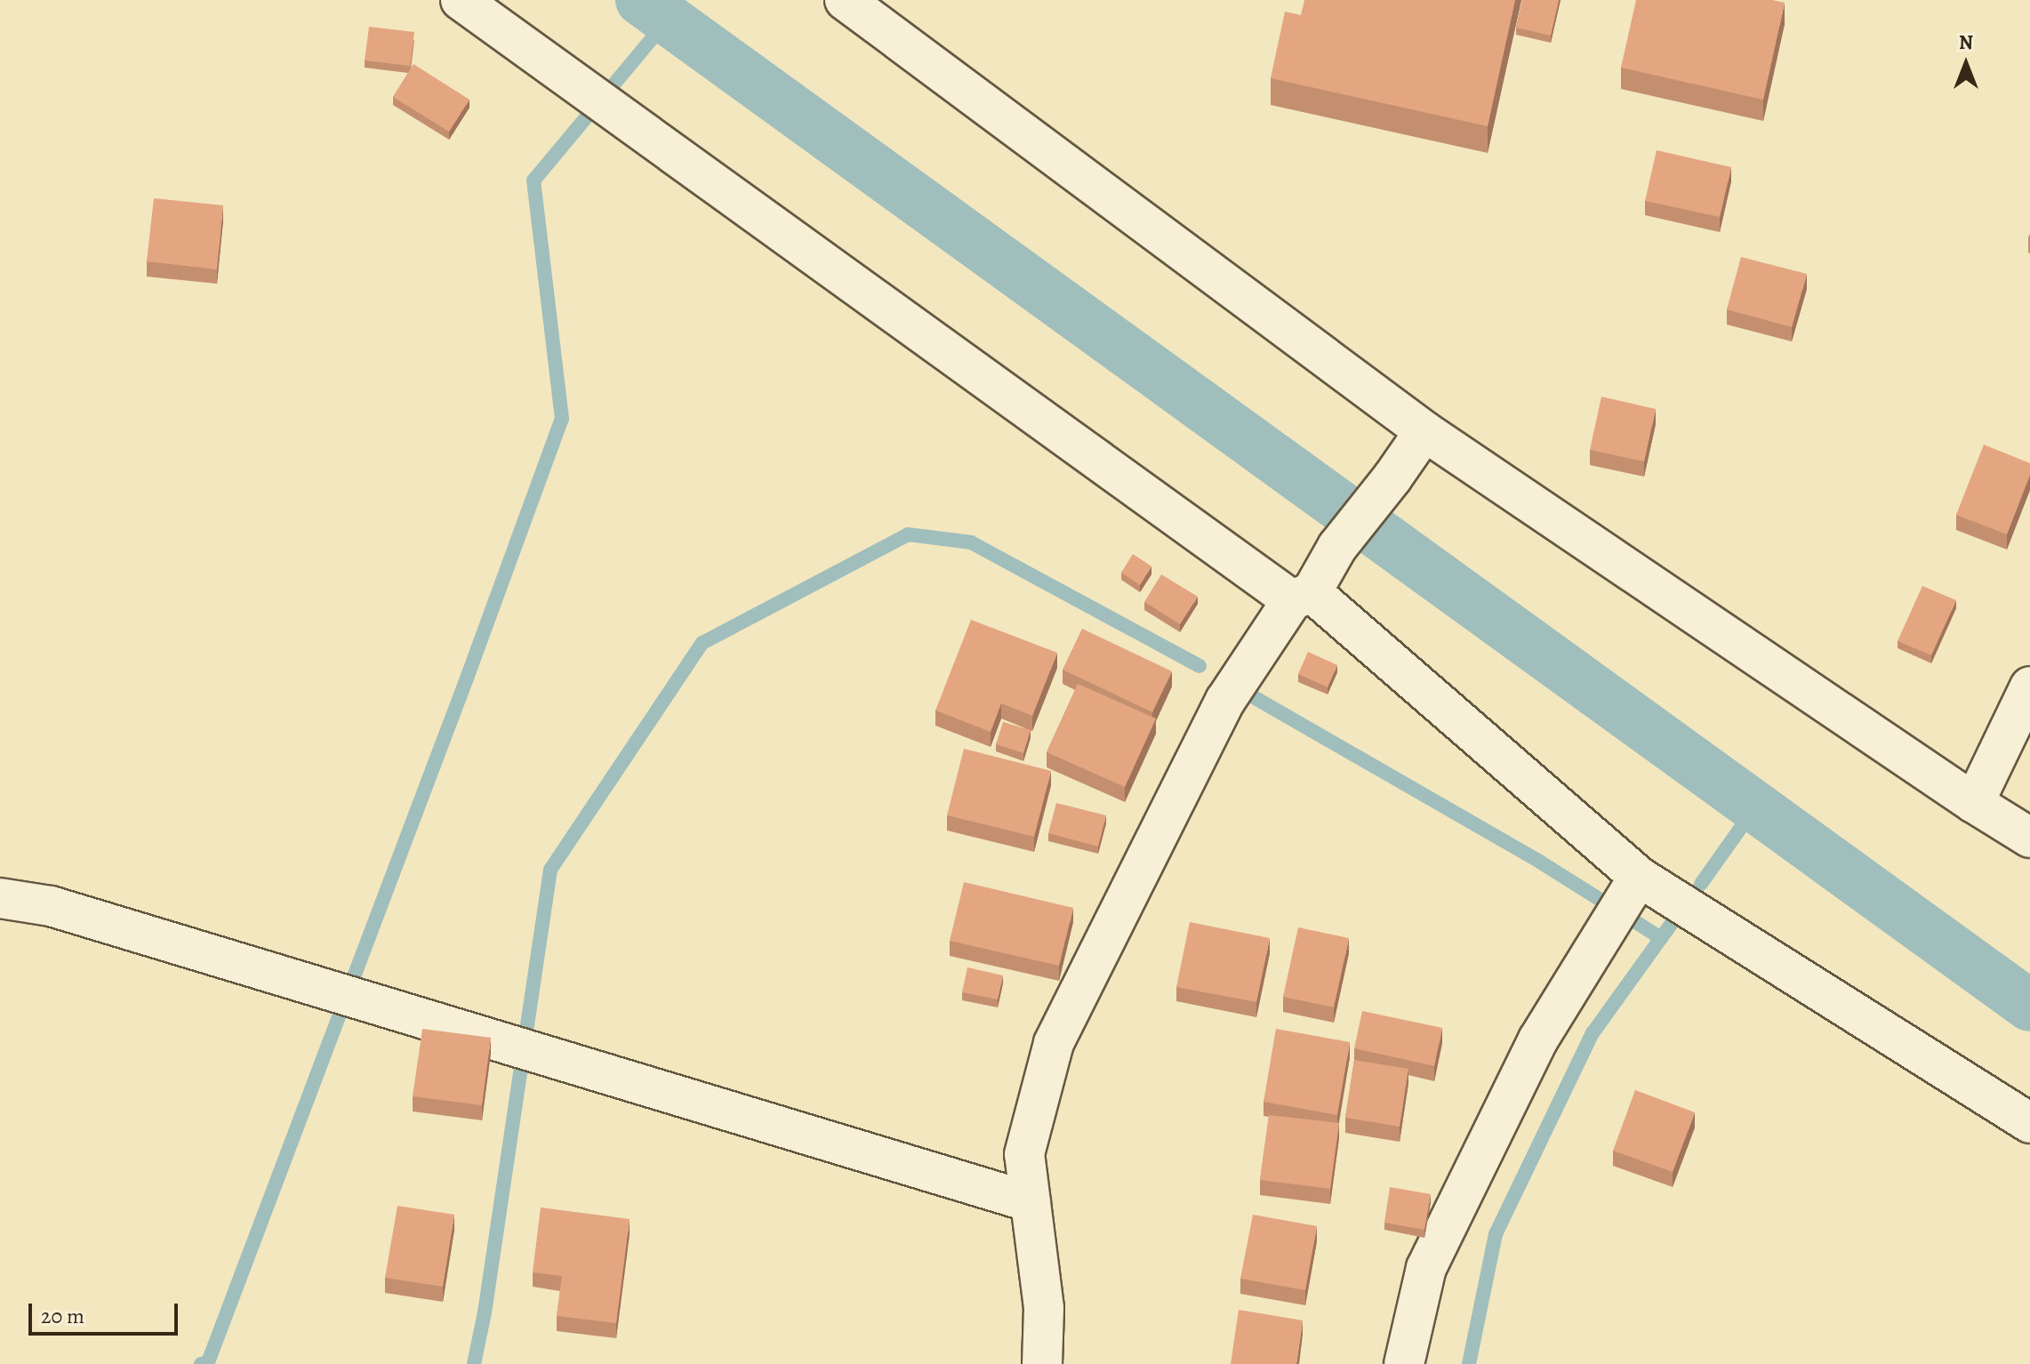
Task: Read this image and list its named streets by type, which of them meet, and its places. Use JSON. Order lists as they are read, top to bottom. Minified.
{"scale_bar":"20 m","north":"top"}
